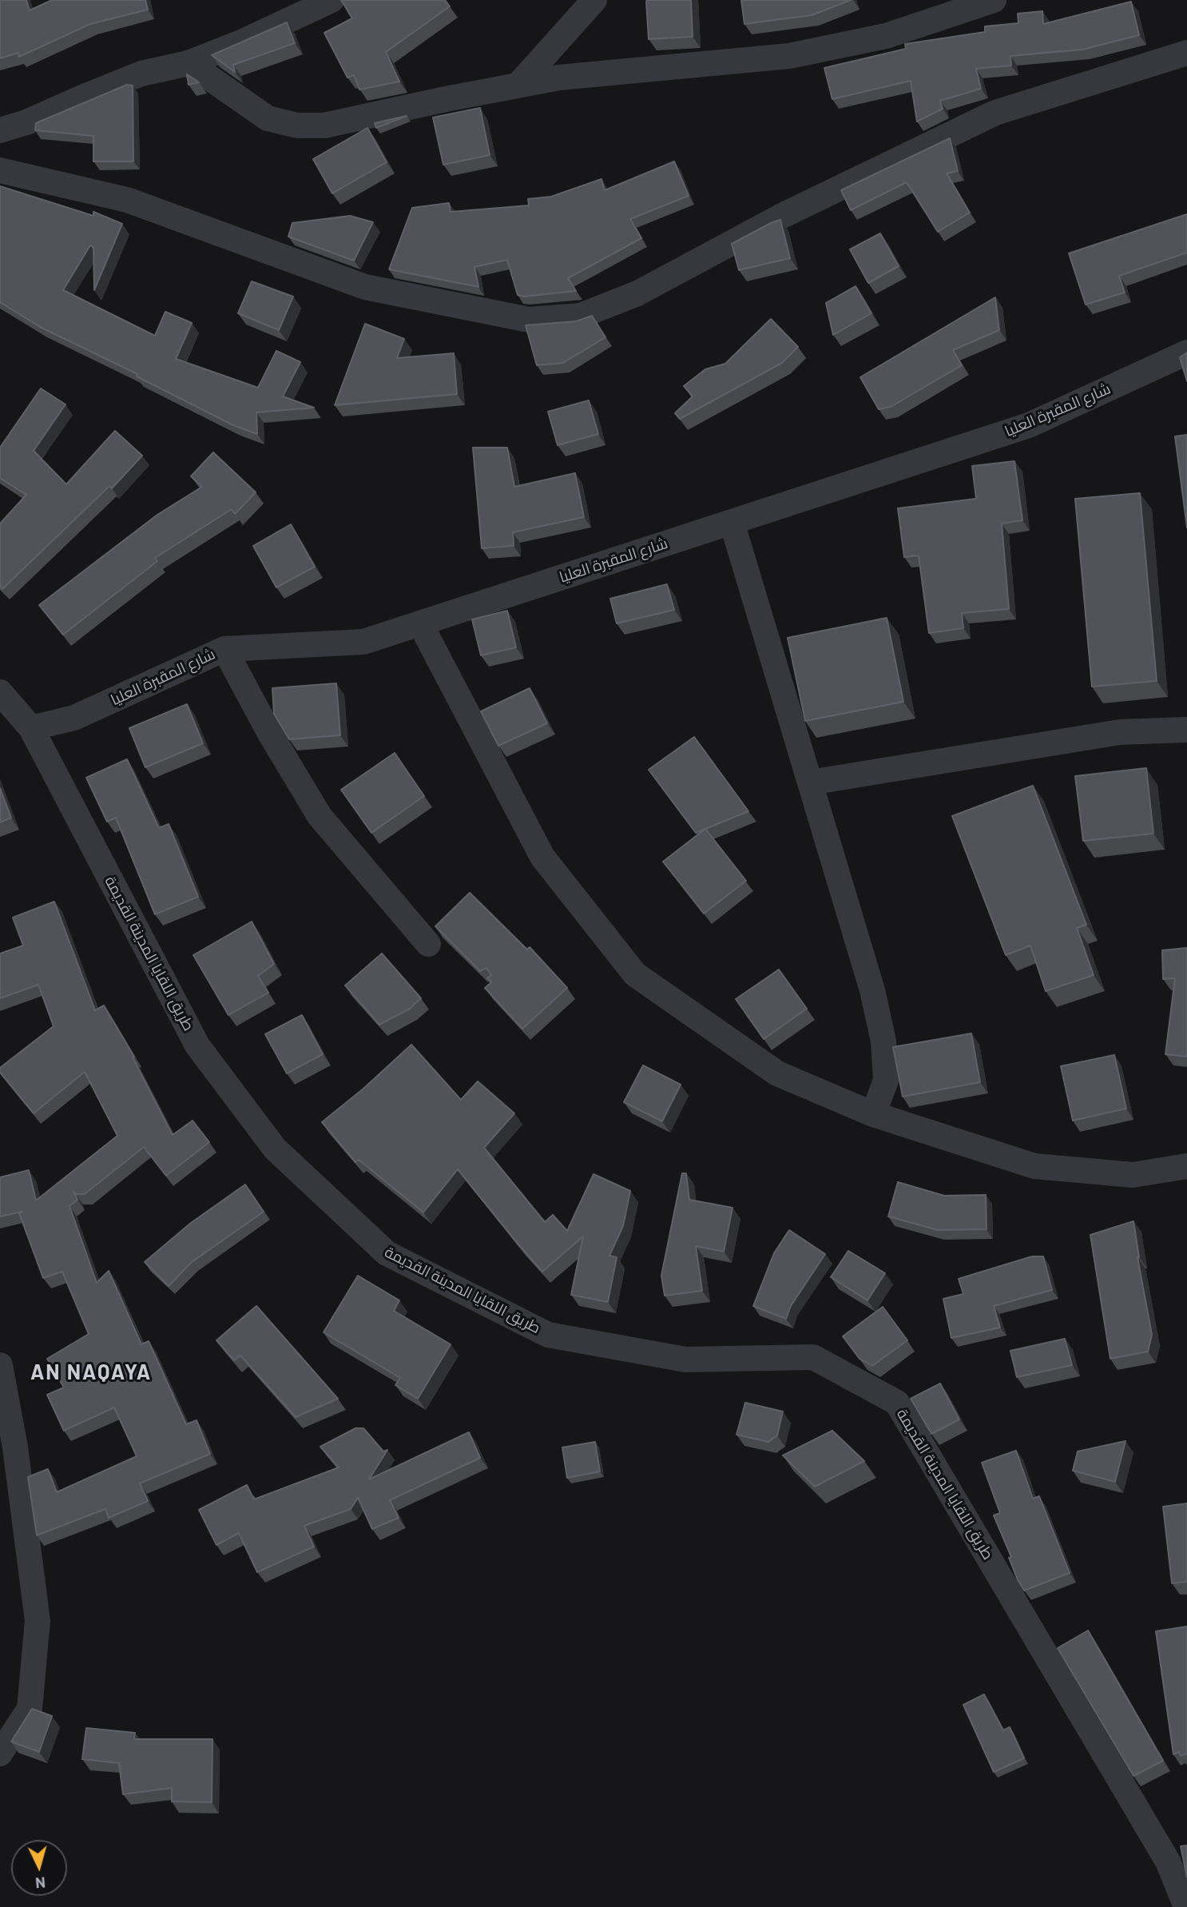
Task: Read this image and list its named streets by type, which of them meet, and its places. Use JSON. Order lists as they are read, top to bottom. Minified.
{"streets":{"street":["شارع المقبرة العليا","طريق اللقايا المدينة القديمة"]},"crossings":[["شارع المقبرة العليا","طريق اللقايا المدينة القديمة"]],"districts":["AN NAQAYA"],"north":"bottom"}
